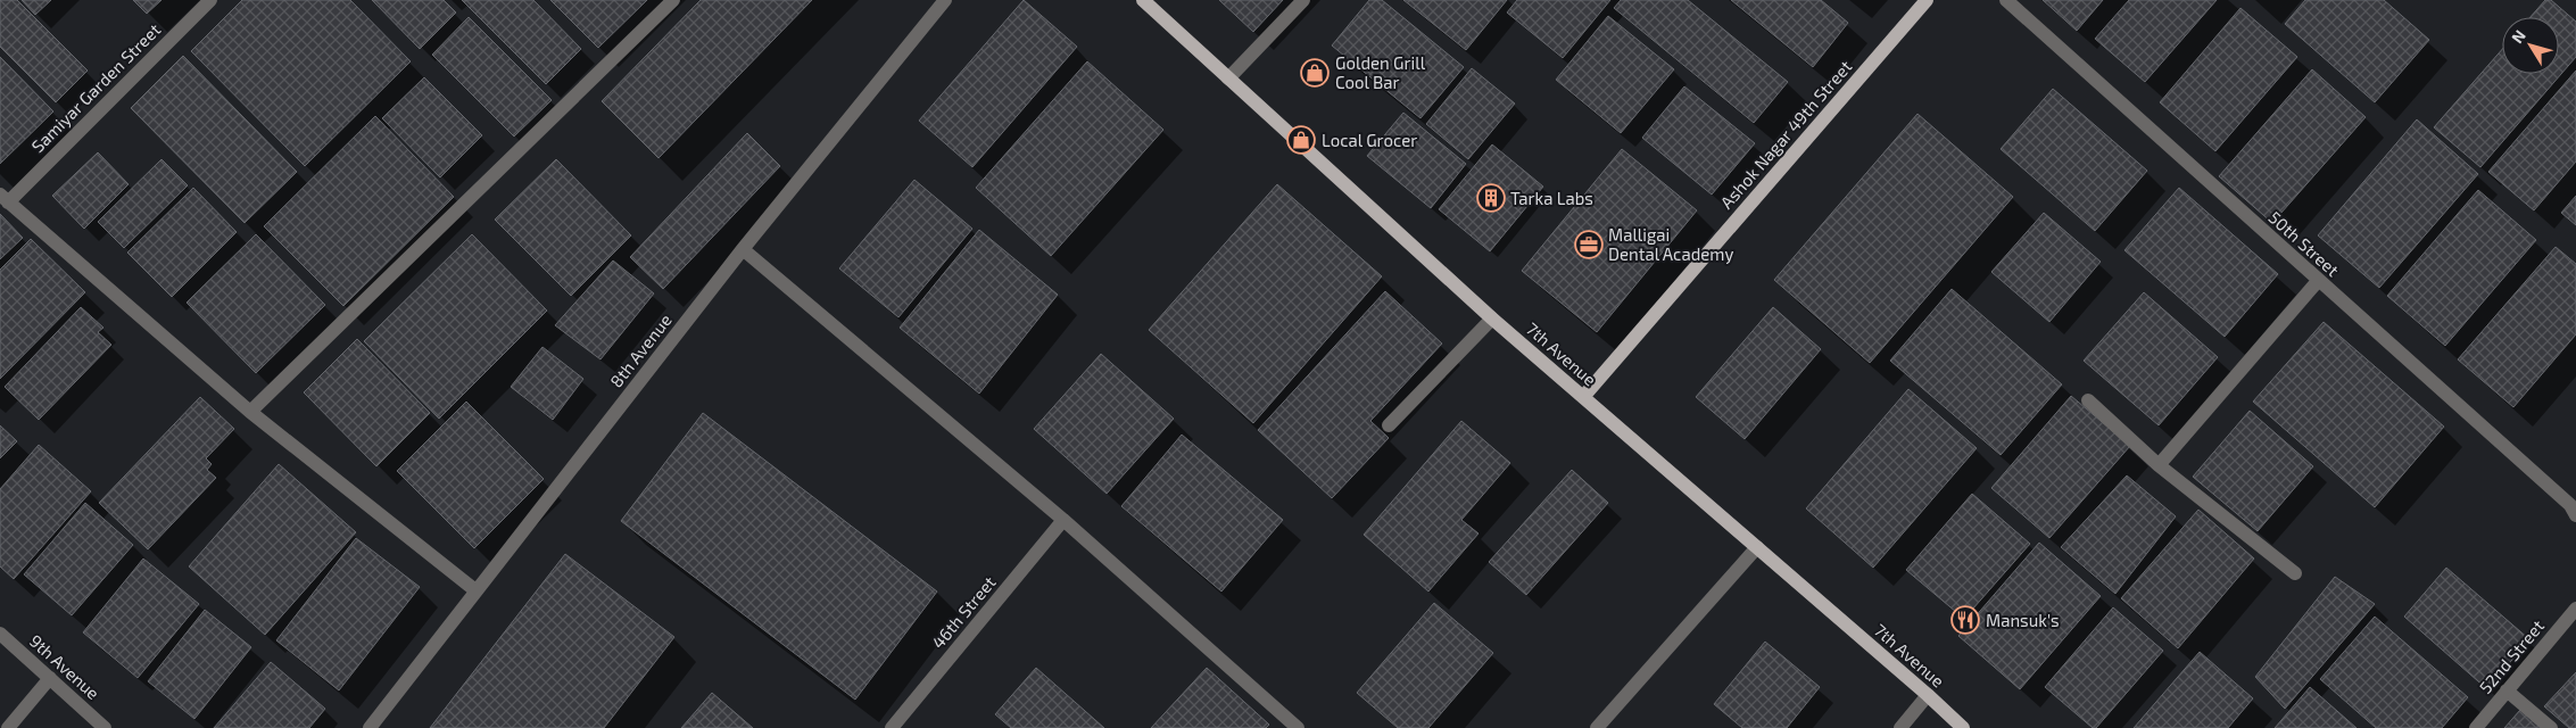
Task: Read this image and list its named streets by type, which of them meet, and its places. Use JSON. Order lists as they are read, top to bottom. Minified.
{"streets":{"main road":["Ashok Nagar 49th Street","7th Avenue"],"street":["Samiyar Garden Street","50th Street","8th Avenue","46th Street","52nd Street","9th Avenue"]},"crossings":[["Ashok Nagar 49th Street","7th Avenue"]],"places":{"shop":["Golden Grill Cool Bar","Local Grocer"],"building":["Tarka Labs"],"office":["Malligai Dental Academy"],"restaurant":["Mansuk's"]},"north":"top left"}
